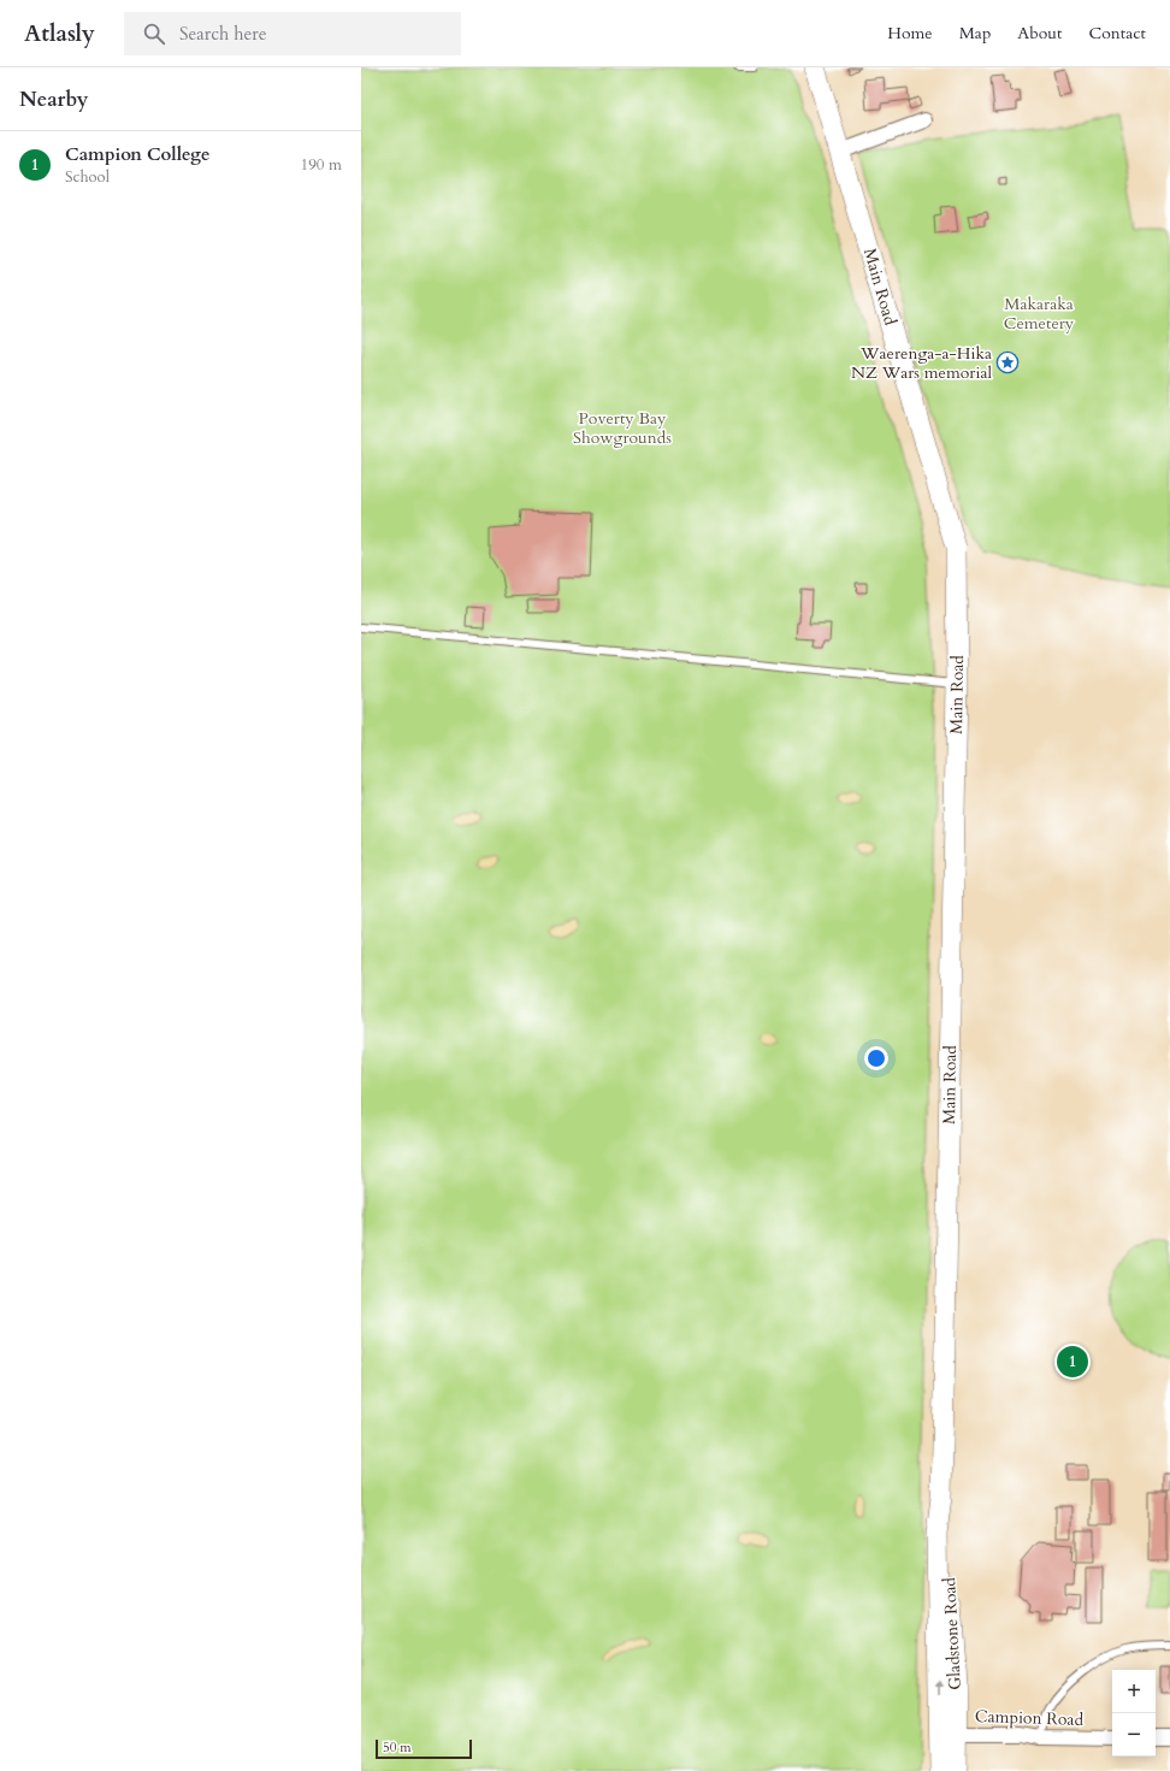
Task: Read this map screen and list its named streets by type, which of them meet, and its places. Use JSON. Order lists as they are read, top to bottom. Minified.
{"streets":{"main road":["Main Road","Gladstone Road"],"street":["Campion Road"]},"crossings":[["Main Road","Gladstone Road"],["Gladstone Road","Campion Road"]],"parks":["Makaraka Cemetery","Poverty Bay Showgrounds"],"places":{"place":["Waerenga-a-Hika NZ Wars memorial"]},"scale_bar":"50 m","page":{"header":"Atlasly","search":"Search here","nav":["Home","Map","About","Contact"],"heading":"Nearby","list":[{"mark":"1","name":"Campion College","note":"School","value":"190 m"}],"pins":"1","map_buttons":["+","−"],"scale":"50 m"}}
